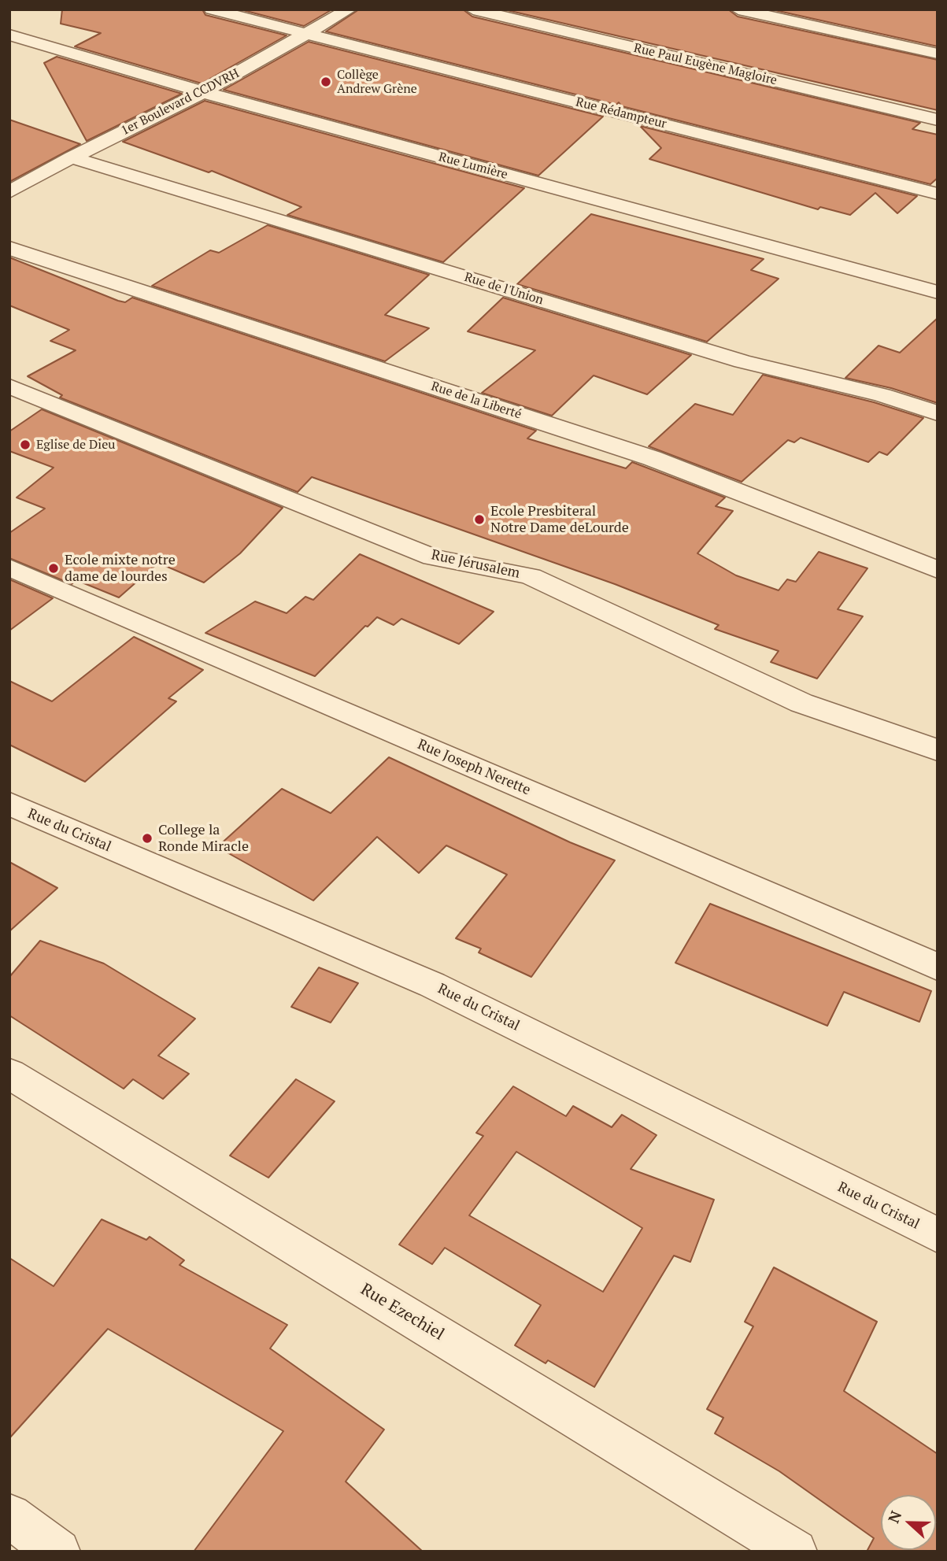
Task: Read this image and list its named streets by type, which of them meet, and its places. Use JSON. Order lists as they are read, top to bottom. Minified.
{"streets":{"street":["Rue Paul Eugène Magloire","1er Boulevard CCDVRH","Rue Rédampteur","Rue Lumière","Rue de l'Union","Rue de la Liberté","Rue Jérusalem","Rue Joseph Nerette","Rue du Cristal","Rue Ezechiel"]},"crossings":[["1er Boulevard CCDVRH","Rue Rédampteur"],["1er Boulevard CCDVRH","Rue Lumière"],["1er Boulevard CCDVRH","Rue de l'Union"]],"places":["Collège Andrew Grène","Eglise de Dieu","Ecole Presbiteral Notre Dame deLourde","Ecole mixte notre dame de lourdes","College la Ronde Miracle"],"north":"left"}
